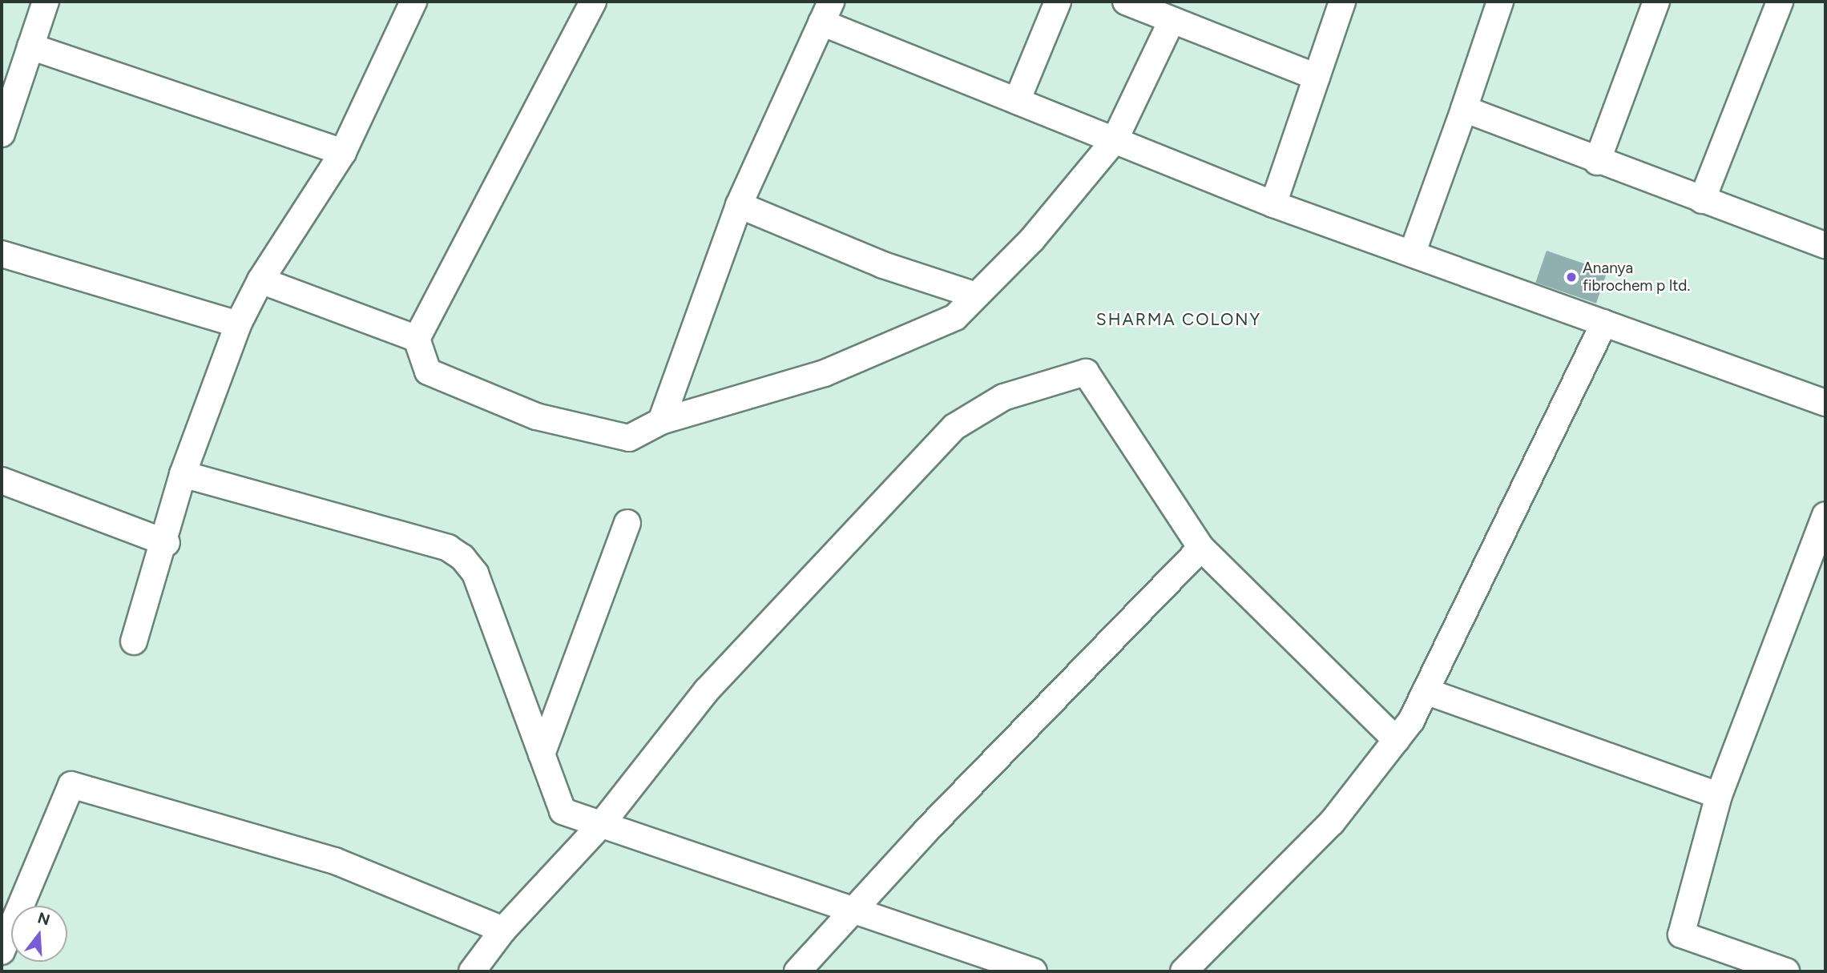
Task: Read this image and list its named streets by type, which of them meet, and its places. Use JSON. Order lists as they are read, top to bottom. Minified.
{"districts":["SHARMA COLONY"],"places":["Ananya fibrochem p ltd."],"north":"top"}
